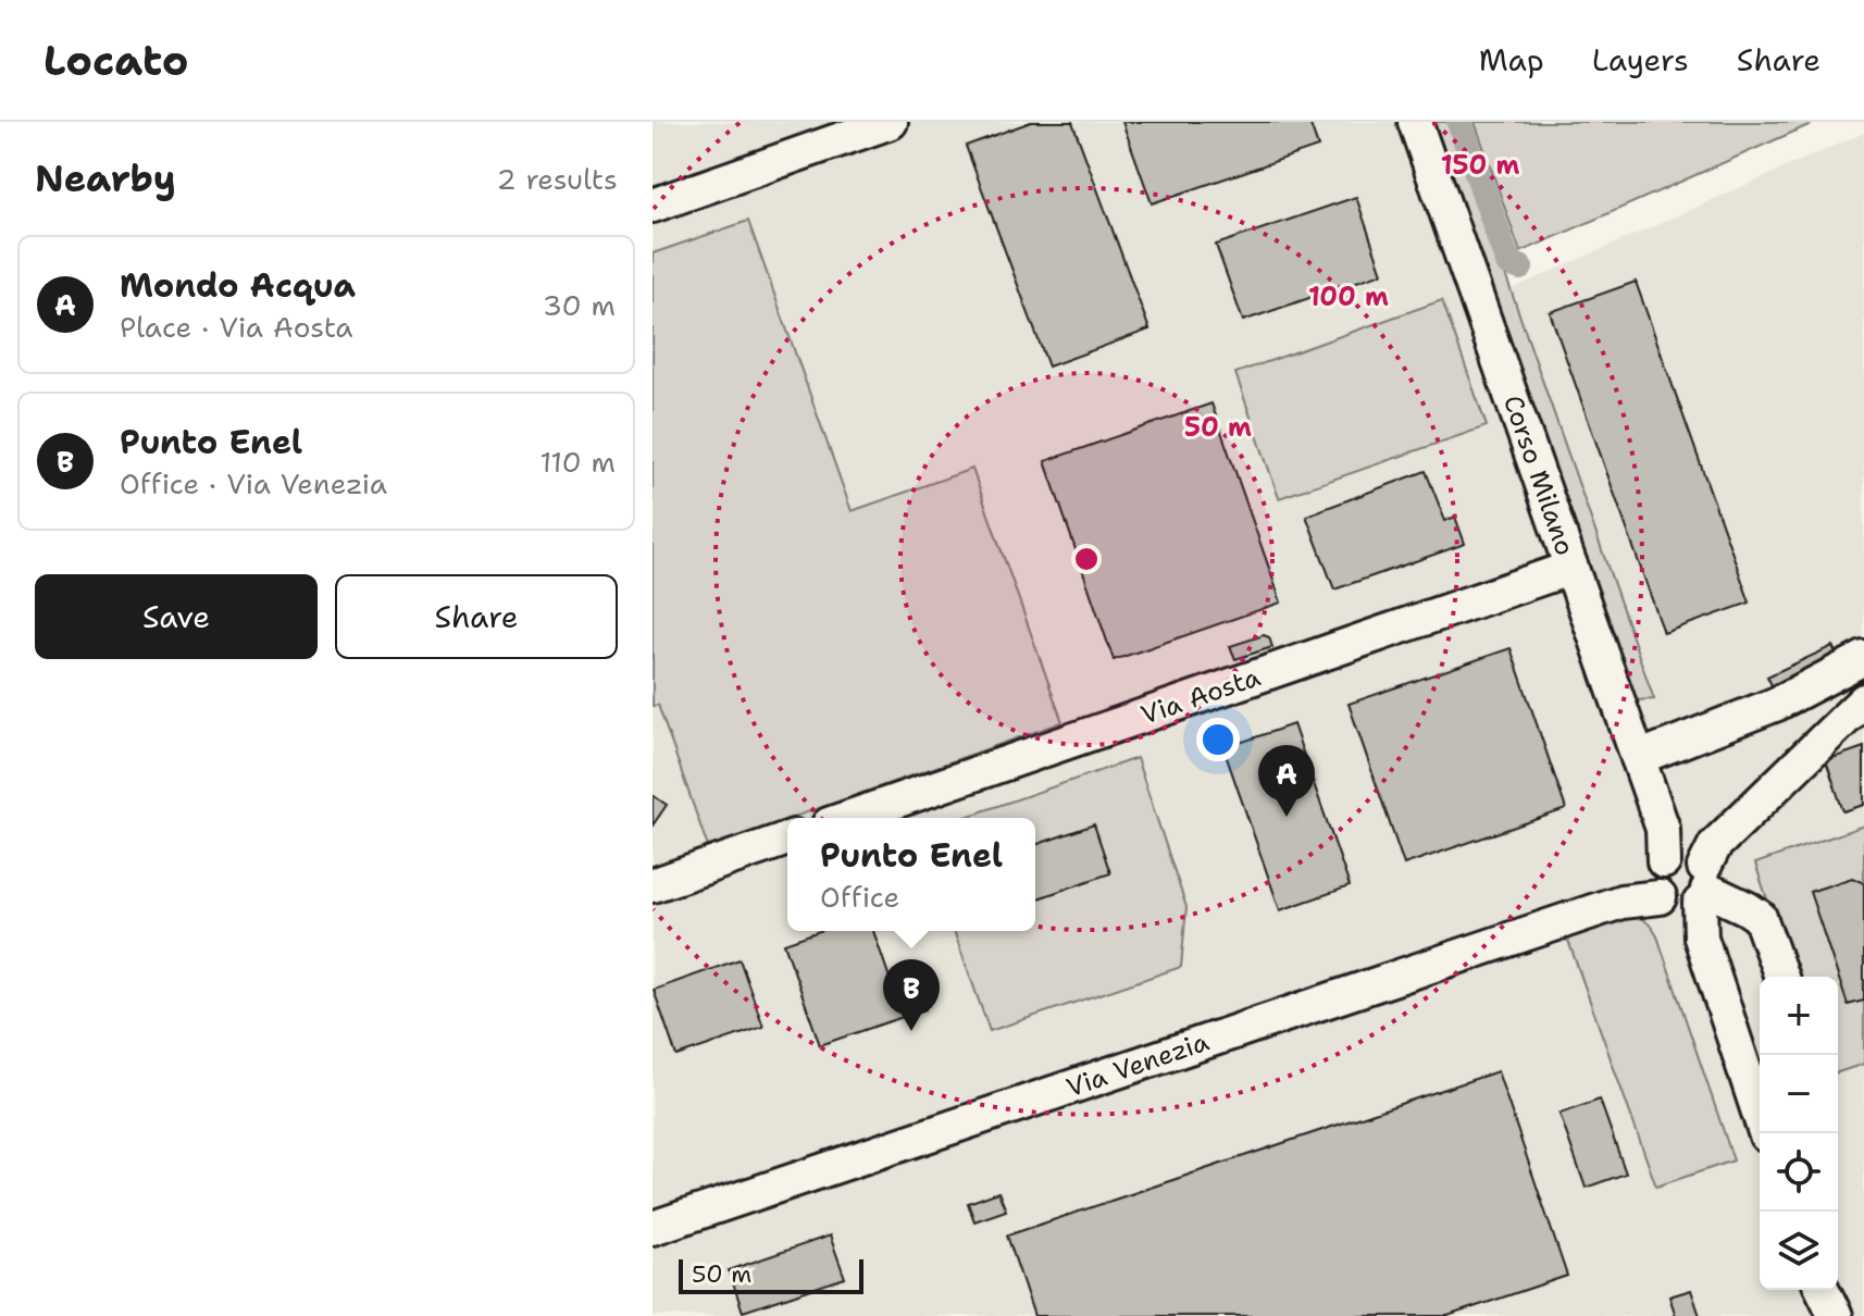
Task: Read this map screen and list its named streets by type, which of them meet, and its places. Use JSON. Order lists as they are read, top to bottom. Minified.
{"streets":{"street":["Corso Milano","Via Aosta","Via Venezia"]},"crossings":[["Corso Milano","Via Aosta"],["Corso Milano","Via Venezia"]],"scale_bar":"50 m","page":{"header":"Locato","nav":["Map","Layers","Share"],"heading":["Nearby","2 results"],"list":[{"mark":"A","name":"Mondo Acqua","note":"Place · Via Aosta","value":"30 m"},{"mark":"B","name":"Punto Enel","note":"Office · Via Venezia","value":"110 m"}],"buttons":["Save","Share"],"pins":["A","B"],"popup":["Punto Enel","Office"],"map_buttons":["+","−"],"scale":"50 m"},"rings":["150 m","100 m","50 m"]}
